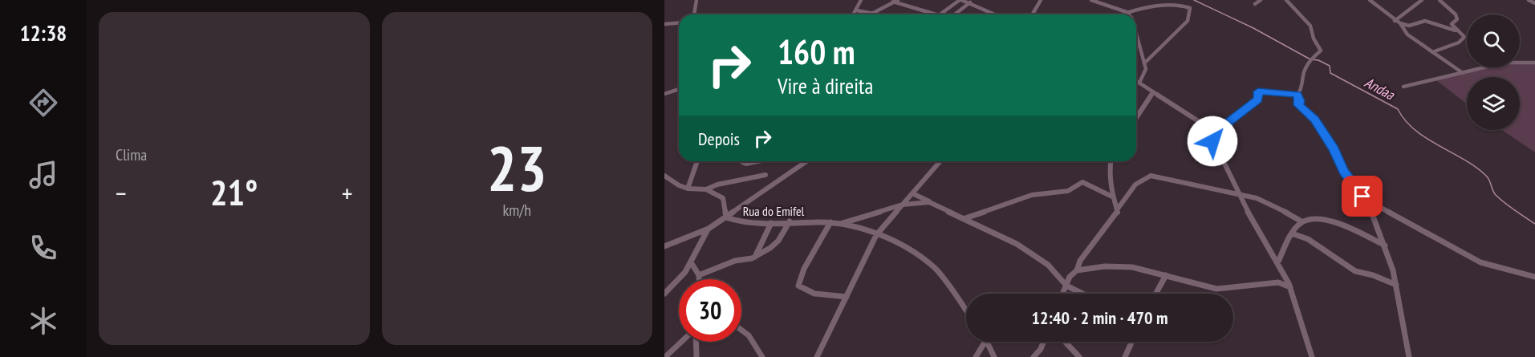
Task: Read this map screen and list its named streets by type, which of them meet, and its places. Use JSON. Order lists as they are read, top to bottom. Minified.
{"streets":{"street":["Rua do Emifel"]},"water":["Andaa"],"page":{"tabs":"12:38","tile":["Clima",["23","km/h"]],"turn":["160 m","Vire à direita"],"then":"Depois","heat":["−","21°","+"],"limit":"30","trip":"12:40 · 2 min · 470 m"}}
